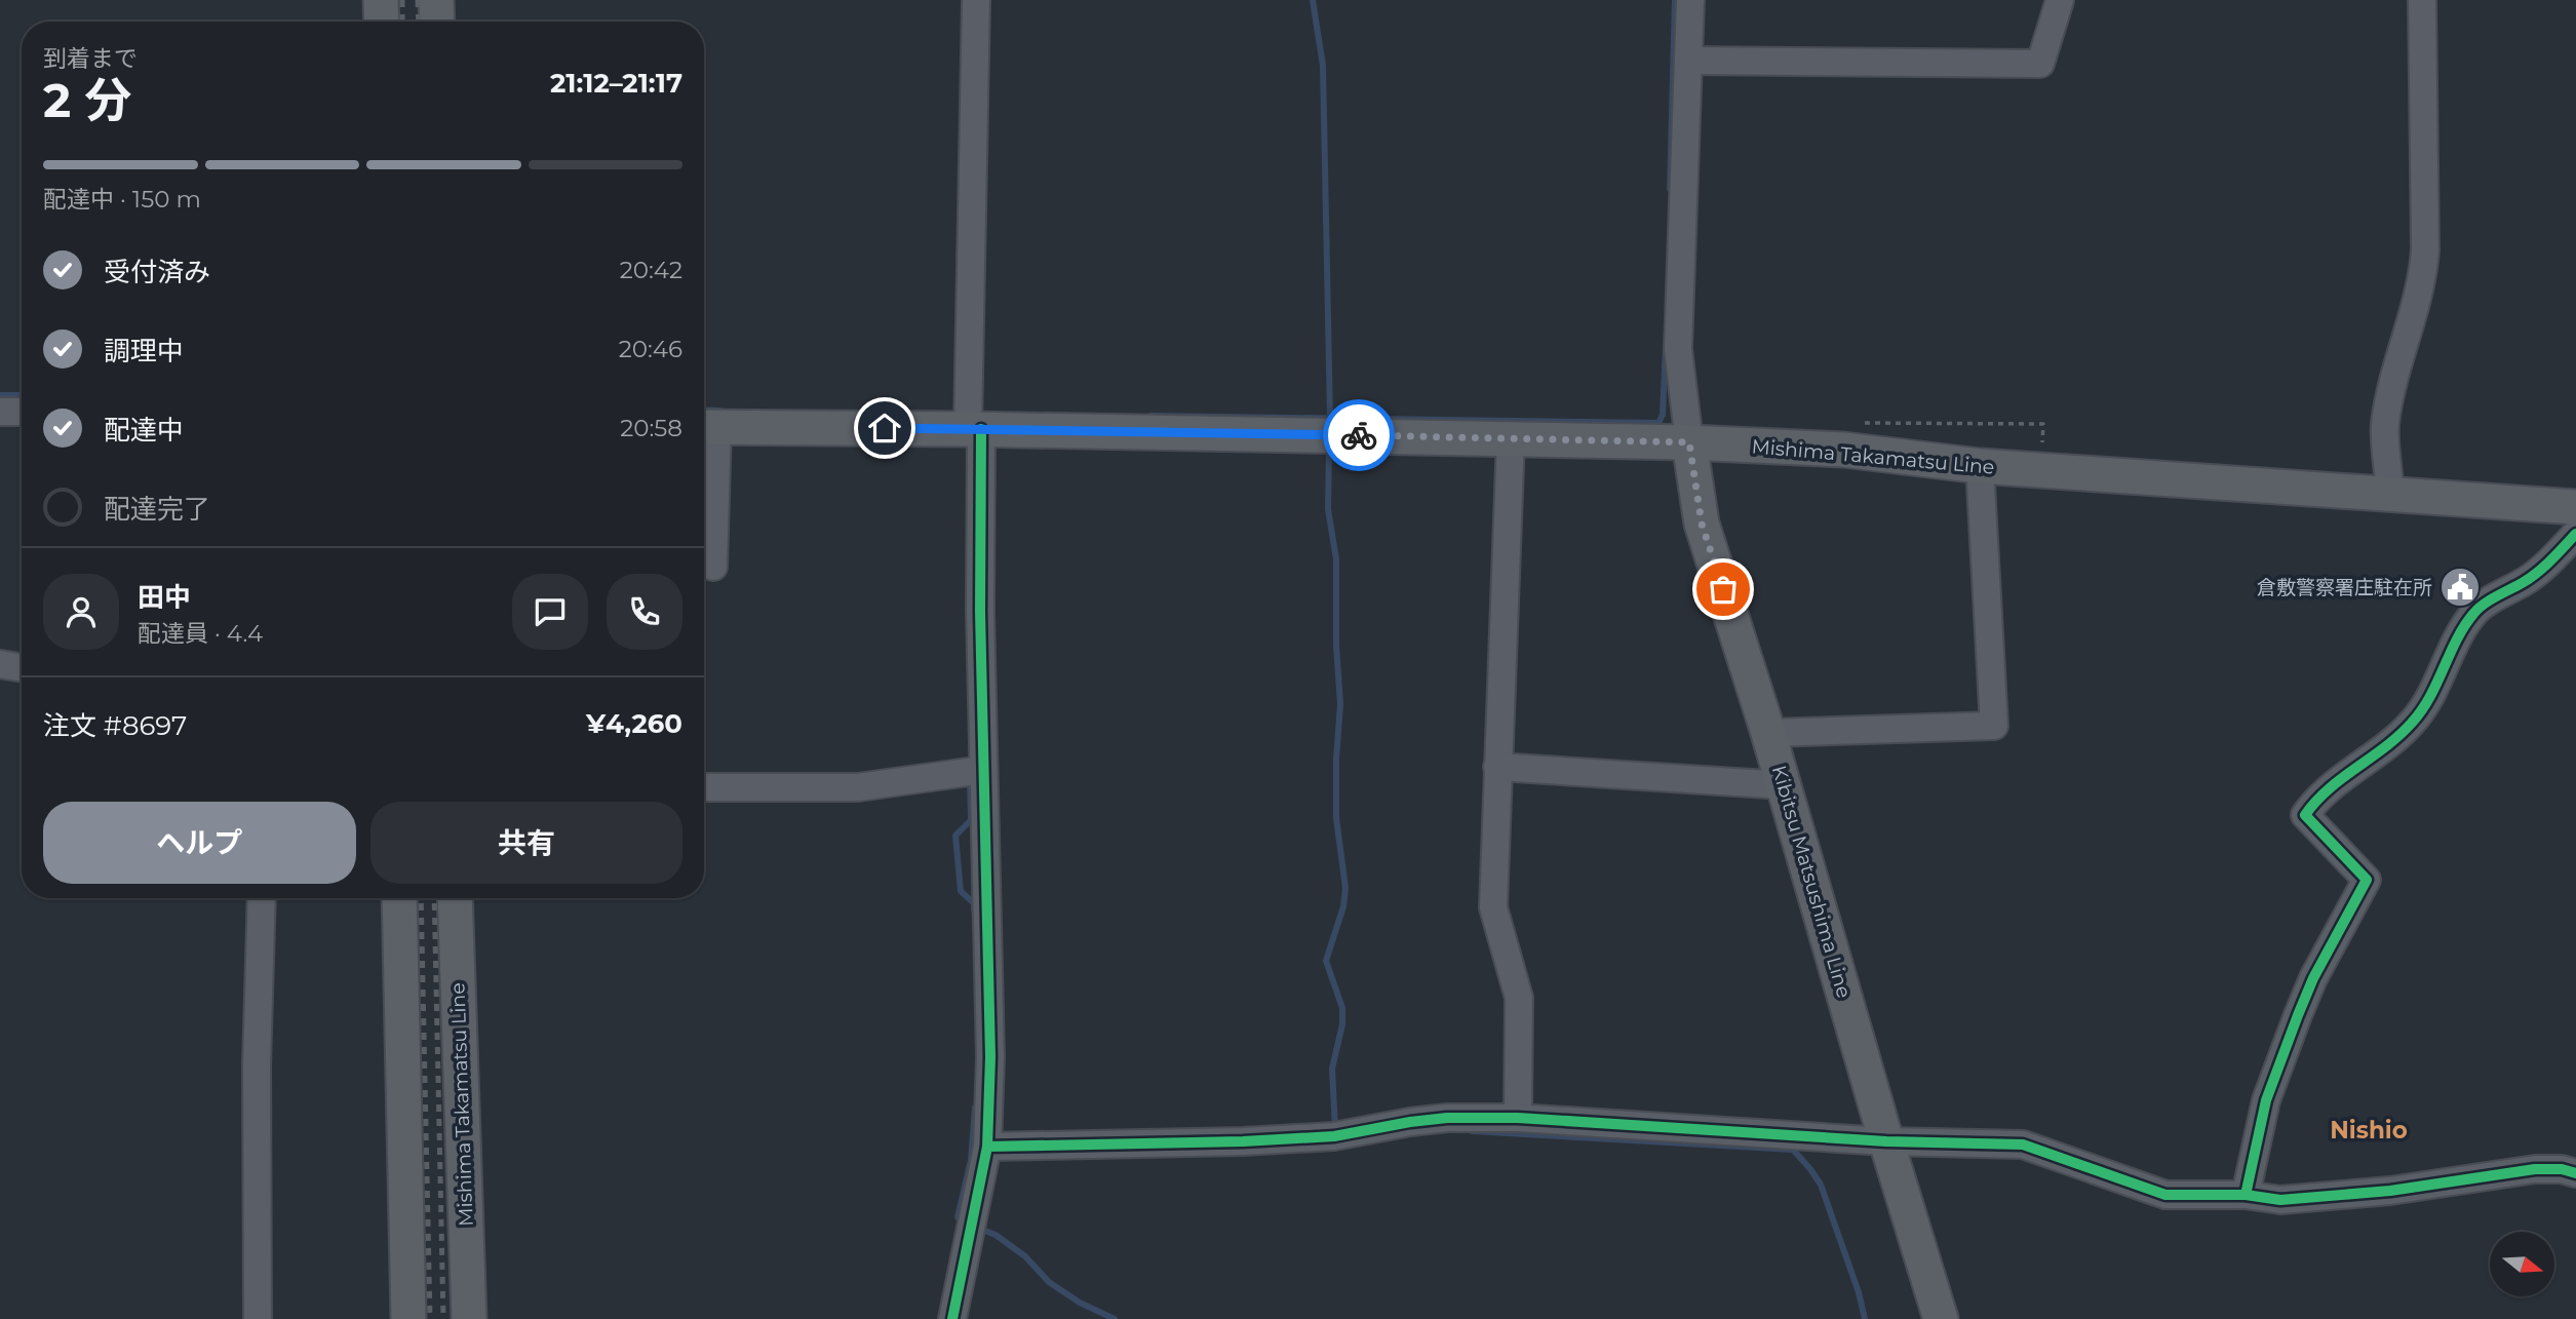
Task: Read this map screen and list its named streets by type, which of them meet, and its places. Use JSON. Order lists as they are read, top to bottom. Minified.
{"streets":{"main road":["Mishima Takamatsu Line","Kibitsu Matsushima Line"]},"crossings":[["Mishima Takamatsu Line","Kibitsu Matsushima Line"]],"districts":["Nishio"],"places":{"public building":["倉敷警察署庄駐在所"]},"north":"right","page":{"heading":["2 分","到着まで","21:12–21:17"],"panel":["田中","配達員 · 4.4","注文 #8697","¥4,260"],"bar":"配達中 · 150 m","list":[["受付済み","20:42"],["調理中","20:46"],["配達中","20:58"],"配達完了"],"buttons":["ヘルプ","共有"]}}
